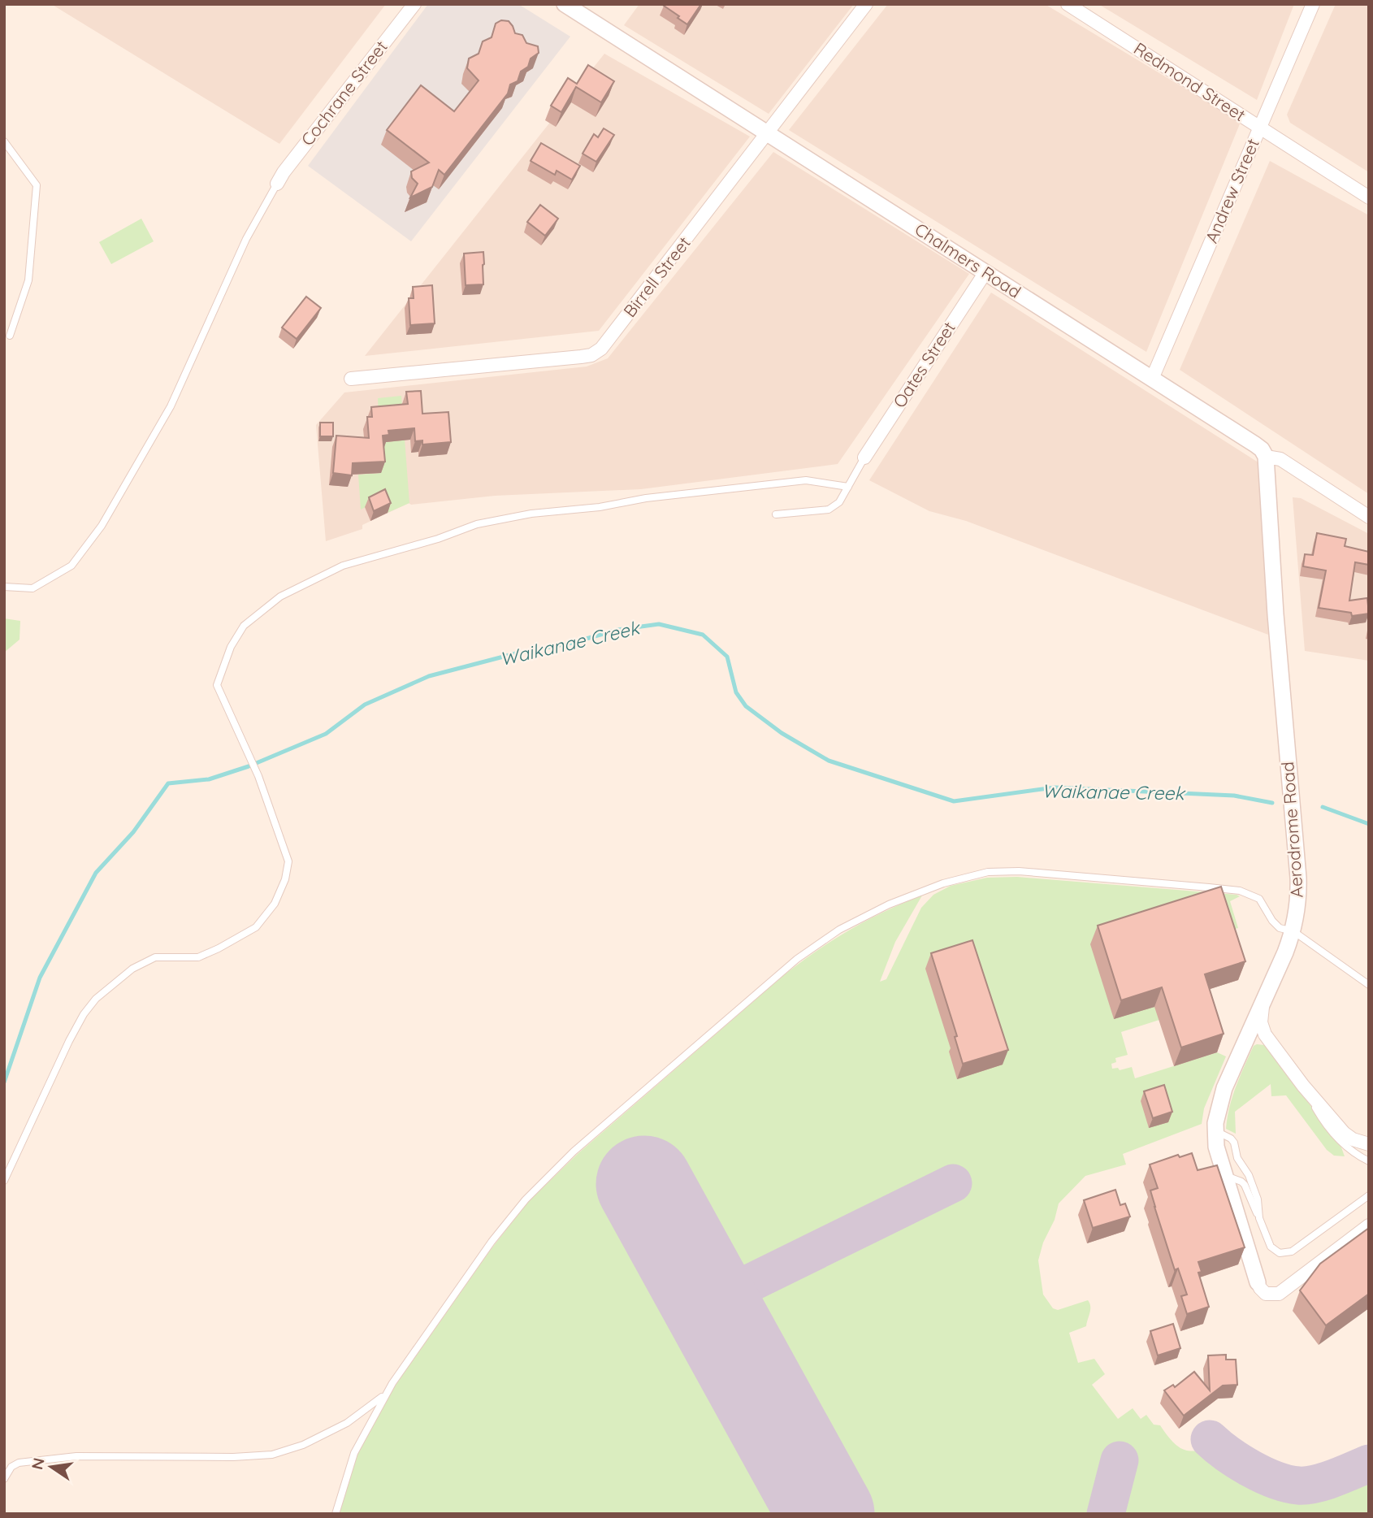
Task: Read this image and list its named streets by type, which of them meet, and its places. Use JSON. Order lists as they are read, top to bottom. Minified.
{"streets":{"street":["Redmond Street","Cochrane Street","Andrew Street","Chalmers Road","Birrell Street","Oates Street","Aerodrome Road"]},"crossings":[["Redmond Street","Andrew Street"],["Andrew Street","Chalmers Road"],["Chalmers Road","Birrell Street"],["Chalmers Road","Oates Street"],["Chalmers Road","Aerodrome Road"]],"water":["Waikanae Creek"],"north":"left"}
